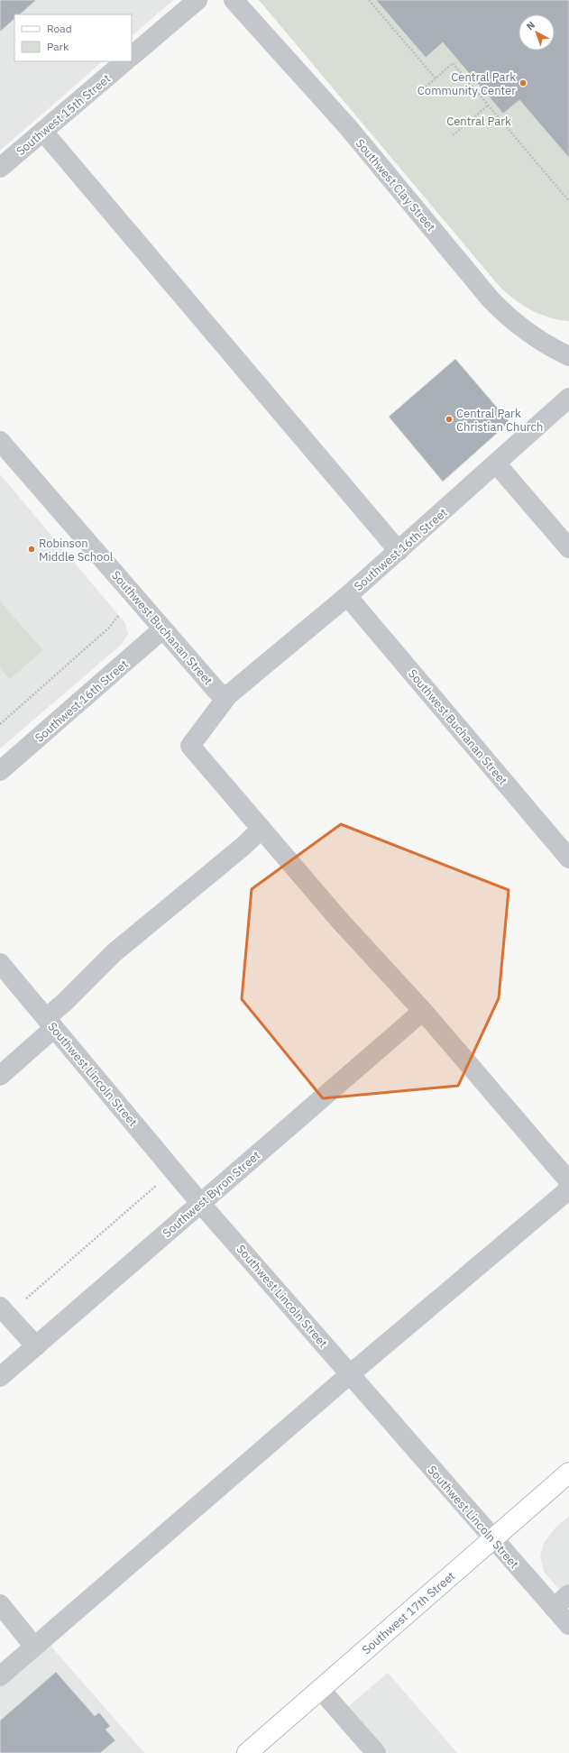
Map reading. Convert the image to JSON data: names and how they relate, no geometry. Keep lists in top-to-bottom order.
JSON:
{
  "streets": {
    "main road": ["Southwest 17th Street"],
    "street": [
      "Southwest 15th Street",
      "Southwest Clay Street",
      "Southwest 16th Street",
      "Southwest Buchanan Street",
      "Southwest Lincoln Street",
      "Southwest Byron Street"
    ]
  },
  "crossings": [
    ["Southwest 16th Street", "Southwest Buchanan Street"],
    ["Southwest Lincoln Street", "Southwest Byron Street"],
    ["Southwest Lincoln Street", "Southwest 17th Street"]
  ],
  "parks": ["Central Park"],
  "places": ["Central Park Community Center", "Central Park Christian Church", "Robinson Middle School"],
  "legend": ["Road", "Park"],
  "north": "top left"
}
